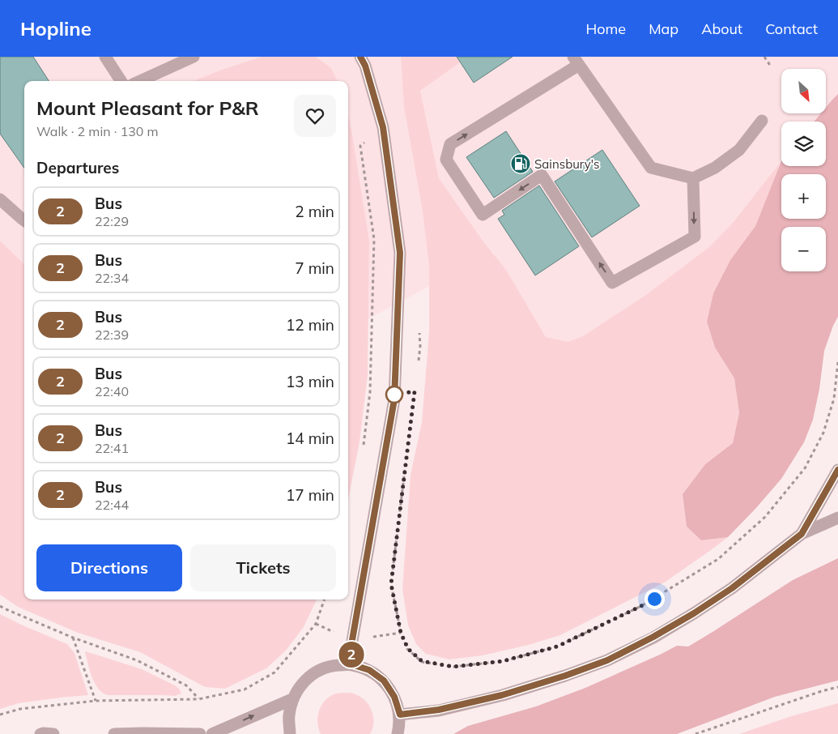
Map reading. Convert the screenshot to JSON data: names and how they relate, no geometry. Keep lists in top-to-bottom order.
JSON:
{
  "places": {
    "fuel station": ["Sainsbury's"]
  },
  "lines": ["bus line 2"],
  "north": "bottom right",
  "page": {
    "header": "Hopline",
    "nav": [
      "Home",
      "Map",
      "About",
      "Contact"
    ],
    "on_map": "2",
    "map_buttons": ["+", "−"],
    "heading": [
      ["Mount Pleasant for P&R", "Walk · 2 min · 130 m"],
      "Departures"
    ],
    "list": [
      {
        "mark": "2",
        "name": "Bus",
        "note": "22:29",
        "value": "2 min"
      },
      {
        "mark": "2",
        "name": "Bus",
        "note": "22:34",
        "value": "7 min"
      },
      {
        "mark": "2",
        "name": "Bus",
        "note": "22:39",
        "value": "12 min"
      },
      {
        "mark": "2",
        "name": "Bus",
        "note": "22:40",
        "value": "13 min"
      },
      {
        "mark": "2",
        "name": "Bus",
        "note": "22:41",
        "value": "14 min"
      },
      {
        "mark": "2",
        "name": "Bus",
        "note": "22:44",
        "value": "17 min"
      }
    ],
    "buttons": ["Directions", "Tickets"]
  }
}
